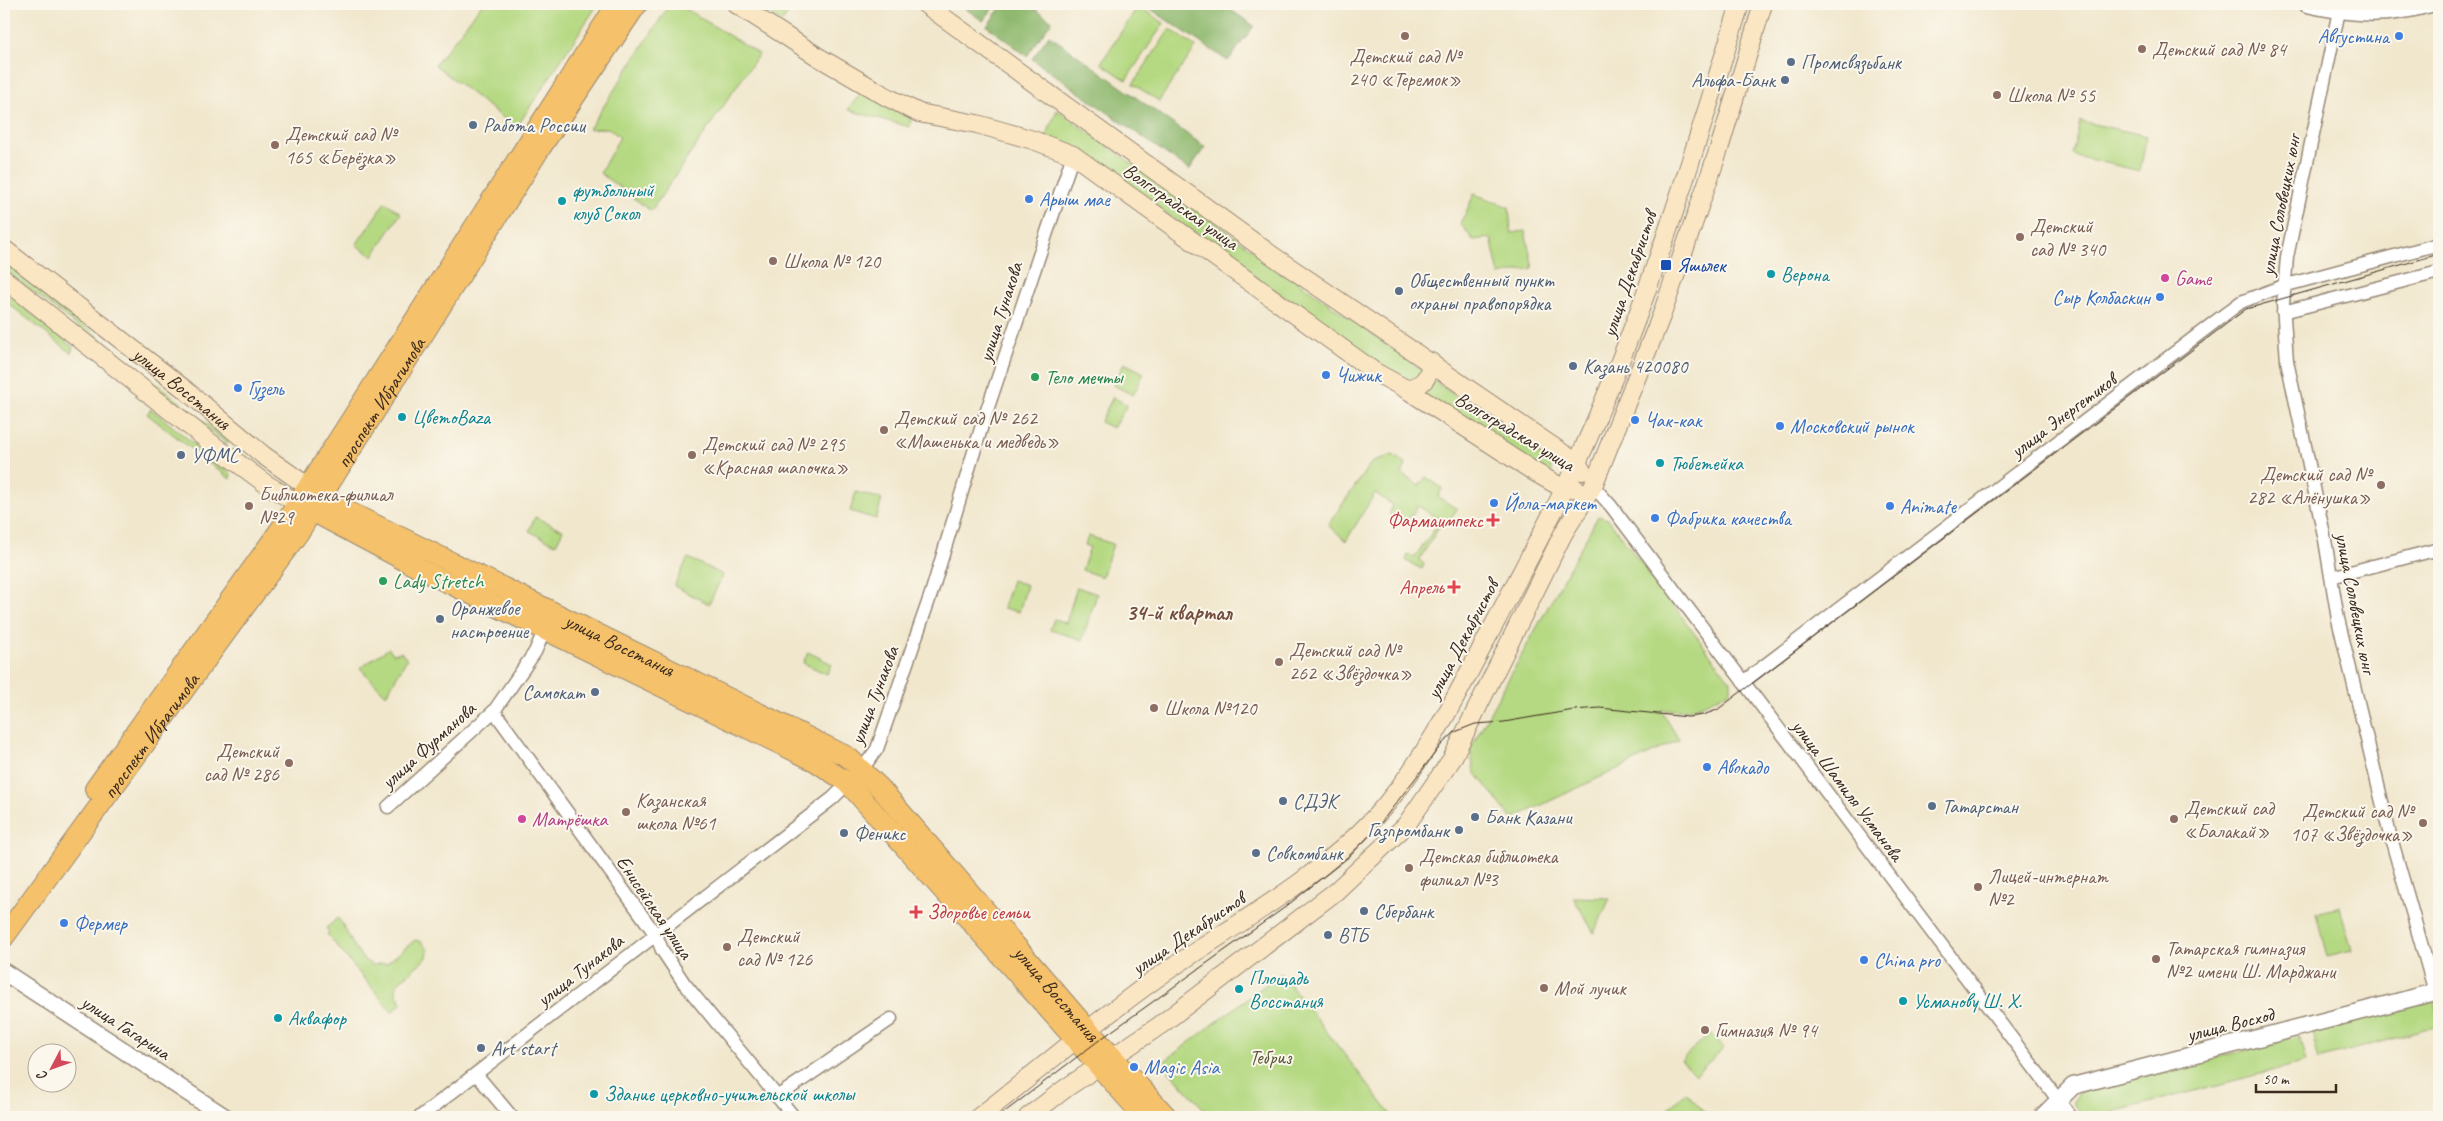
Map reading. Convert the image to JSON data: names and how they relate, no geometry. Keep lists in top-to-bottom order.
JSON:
{
  "streets": {
    "main road": [
      "Волгоградская улица",
      "улица Декабристов",
      "улица Восстания",
      "проспект Ибрагимова"
    ],
    "street": [
      "улица Соловецких юнг",
      "улица Тунакова",
      "улица Энергетиков",
      "улица Фурманова",
      "улица Шамиля Усманова",
      "Енисейская улица",
      "улица Восход",
      "улица Гагарина"
    ]
  },
  "crossings": [
    ["улица Соловецких юнг", "улица Энергетиков"],
    ["улица Соловецких юнг", "улица Восход"],
    ["Волгоградская улица", "улица Декабристов"],
    ["Волгоградская улица", "улица Тунакова"],
    ["Волгоградская улица", "улица Шамиля Усманова"],
    ["улица Декабристов", "улица Восстания"],
    ["улица Тунакова", "улица Восстания"],
    ["улица Тунакова", "Енисейская улица"],
    ["улица Восстания", "проспект Ибрагимова"],
    ["улица Восстания", "улица Фурманова"],
    ["улица Энергетиков", "улица Шамиля Усманова"],
    ["улица Фурманова", "Енисейская улица"],
    ["улица Шамиля Усманова", "улица Восход"]
  ],
  "districts": ["34-й квартал"],
  "parks": ["Тебриз"],
  "places": {
    "other": [
      "Детский сад № 240 «Теремок»",
      "Августина",
      "Детский сад № 84",
      "Промсвязьбанк",
      "Альфа-Банк",
      "Школа № 55",
      "Работа России",
      "Детский сад № 165 «Берёзка»",
      "Арыш мае",
      "футбольный клуб Сокол",
      "Детский сад № 340",
      "Школа № 120",
      "Верона",
      "Game",
      "Общественный пункт охраны правопорядка",
      "Сыр Колбаскин",
      "Казань 420080",
      "Чижик",
      "Тело мечты",
      "Гузель",
      "ЦветоBaza",
      "Чак-как",
      "Московский рынок",
      "Детский сад № 262 «Машенька и медведь»",
      "УФМС",
      "Детский сад № 295 «Красная шапочка»",
      "Тюбетейка",
      "Детский сад № 282 «Алёнушка»",
      "Йола-маркет",
      "Библиотека-филиал №29",
      "Animate",
      "Фабрика качества",
      "Lady Stretch",
      "Оранжевое настроение",
      "Детский сад № 262 «Звёздочка»",
      "Самокат",
      "Школа №120",
      "Детский сад № 286",
      "Авокадо",
      "СДЭК",
      "Татарстан",
      "Казанская школа №61",
      "Банк Казани",
      "Матрёшка",
      "Детский сад «Балакай»",
      "Детский сад № 107 «Звёздочка»",
      "Газпромбанк",
      "Феникс",
      "Совкомбанк",
      "Детская библиотека филиал №3",
      "Лицей-интернат №2",
      "Сбербанк",
      "Фермер",
      "ВТБ",
      "Детский сад № 126",
      "Татарская гимназия №2 имени Ш. Марджани",
      "China pro",
      "Мой лучик",
      "Площадь Восстания",
      "Усманову Ш. Х.",
      "Аквафор",
      "Гимназия № 94",
      "Art start",
      "Magic Asia",
      "Здание церковно-учительской школы"
    ],
    "transit": ["Яшьлек"],
    "health": ["Фармаимпекс", "Апрель", "Здоровье семьи"]
  },
  "scale_bar": "50 m",
  "north": "bottom left"
}
